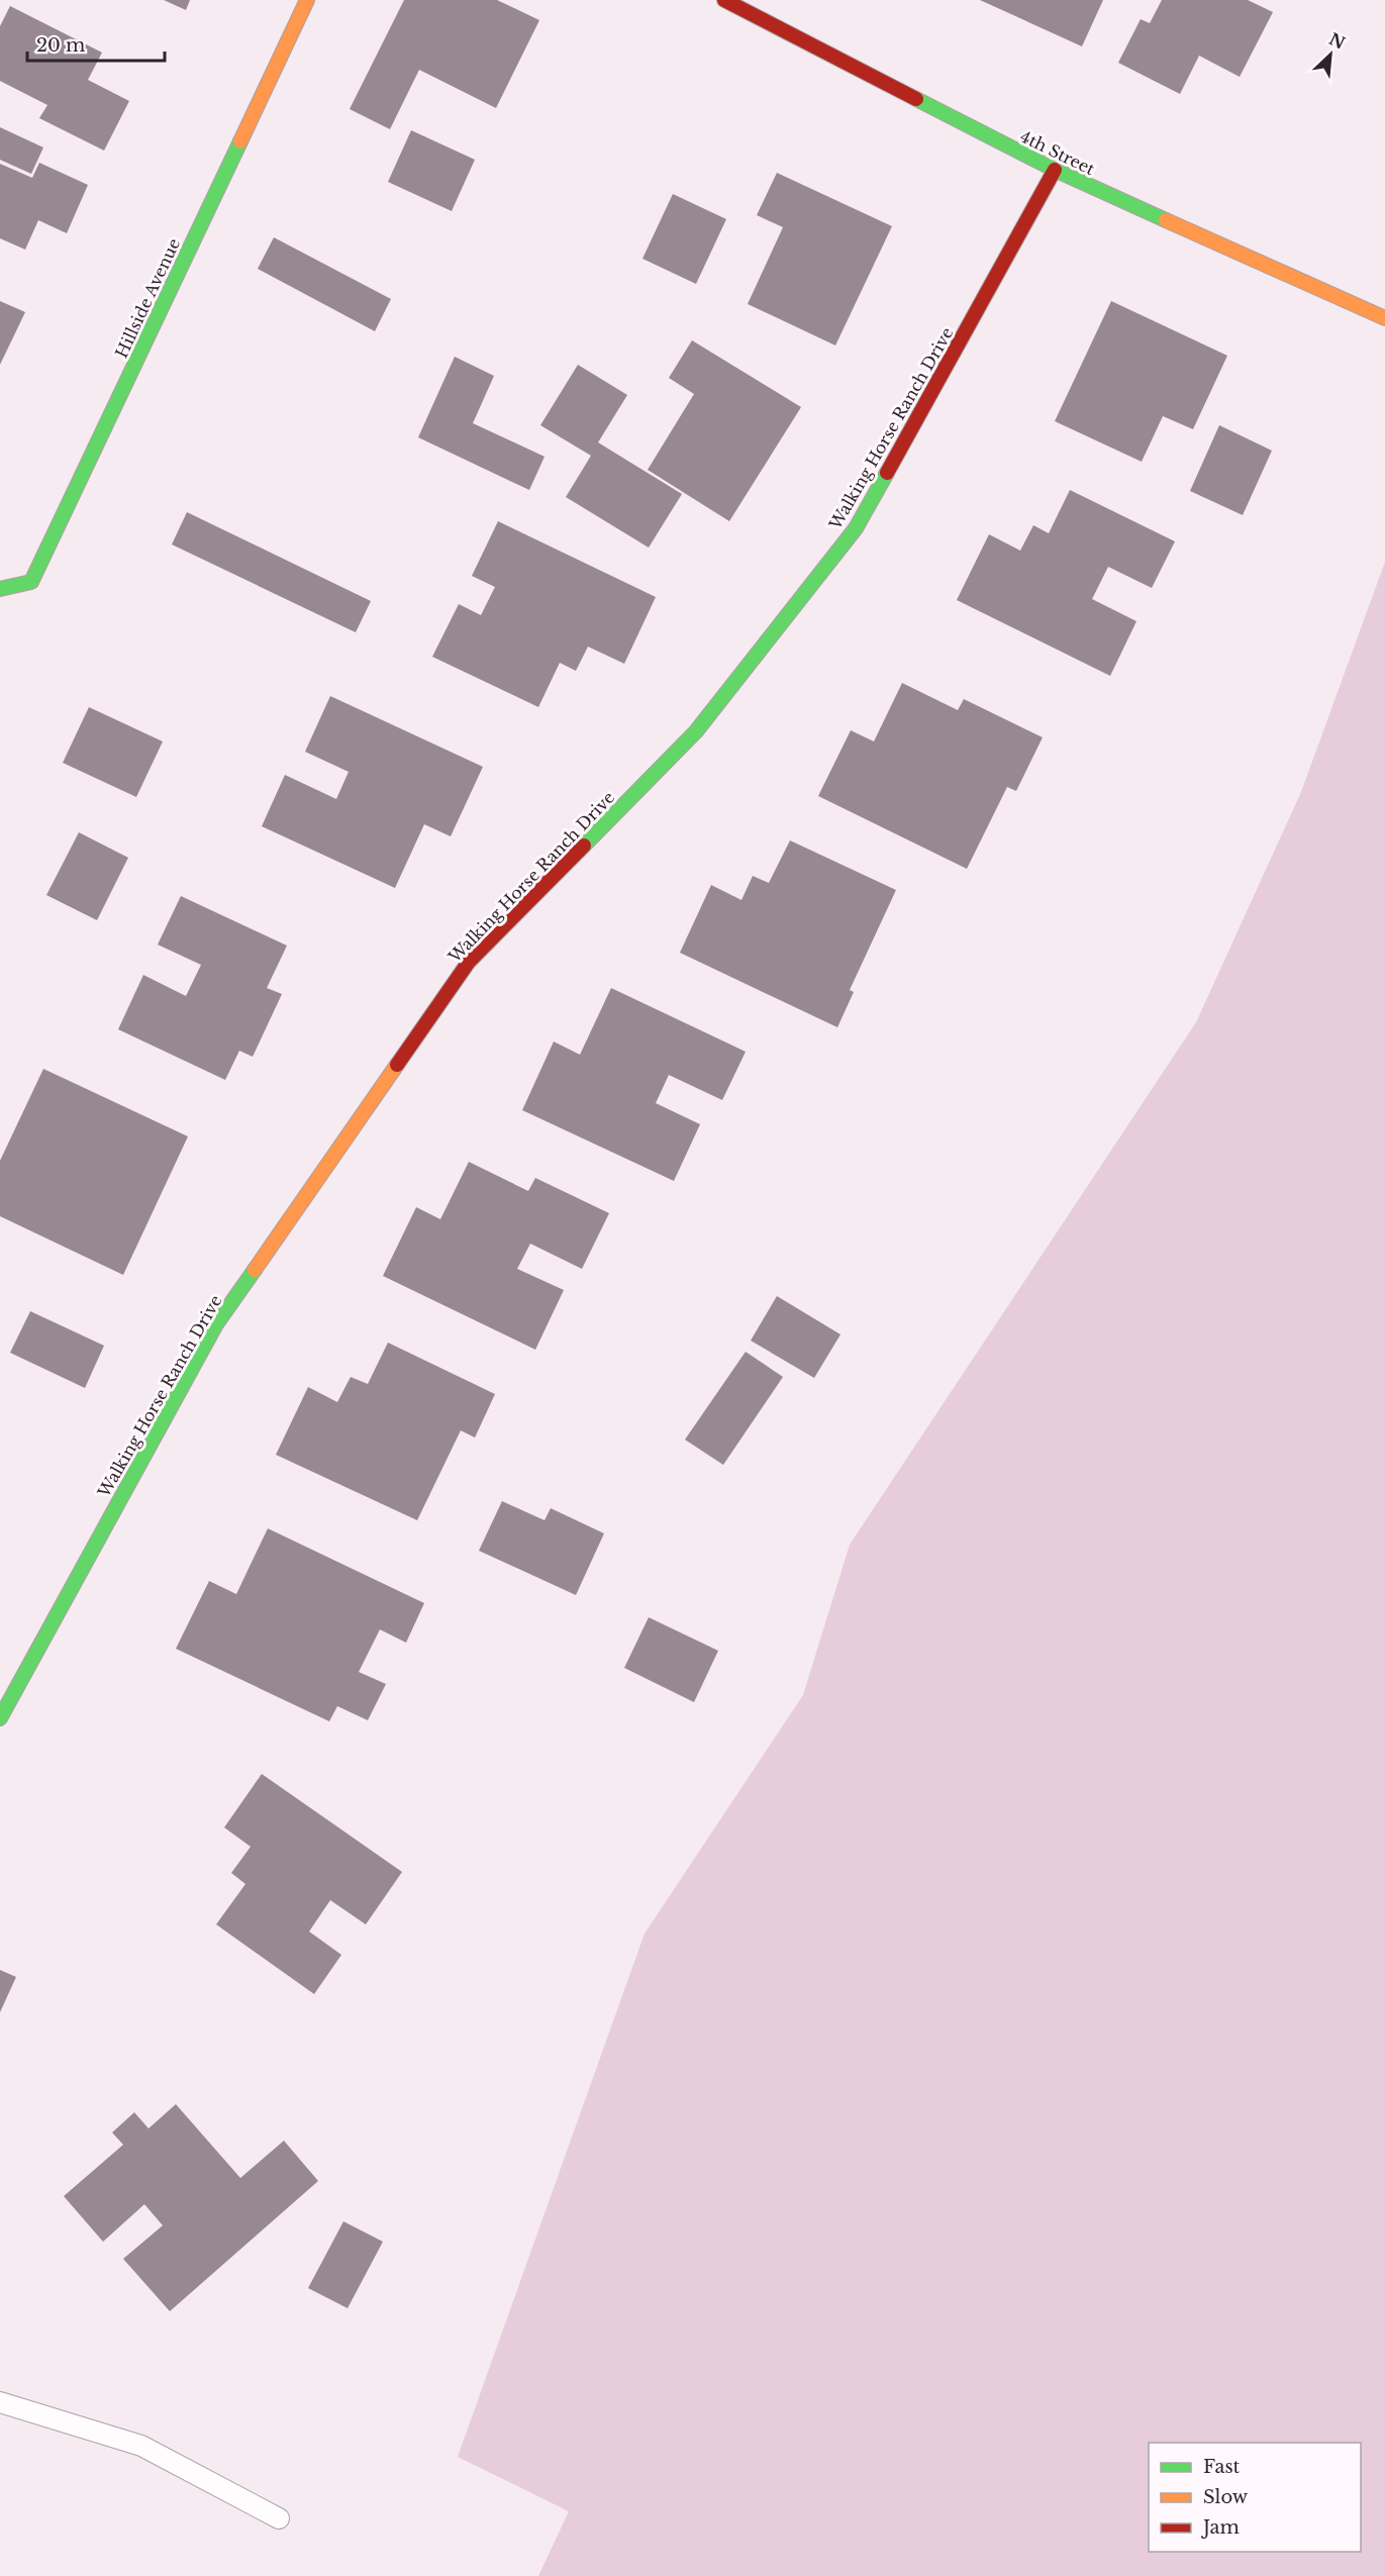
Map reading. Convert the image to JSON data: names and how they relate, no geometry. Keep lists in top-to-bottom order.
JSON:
{
  "streets": {
    "street": ["4th Street", "Hillside Avenue", "Walking Horse Ranch Drive"]
  },
  "crossings": [
    ["4th Street", "Walking Horse Ranch Drive"]
  ],
  "legend": ["Fast", "Slow", "Jam"],
  "scale_bar": "20 m",
  "north": "top right"
}
